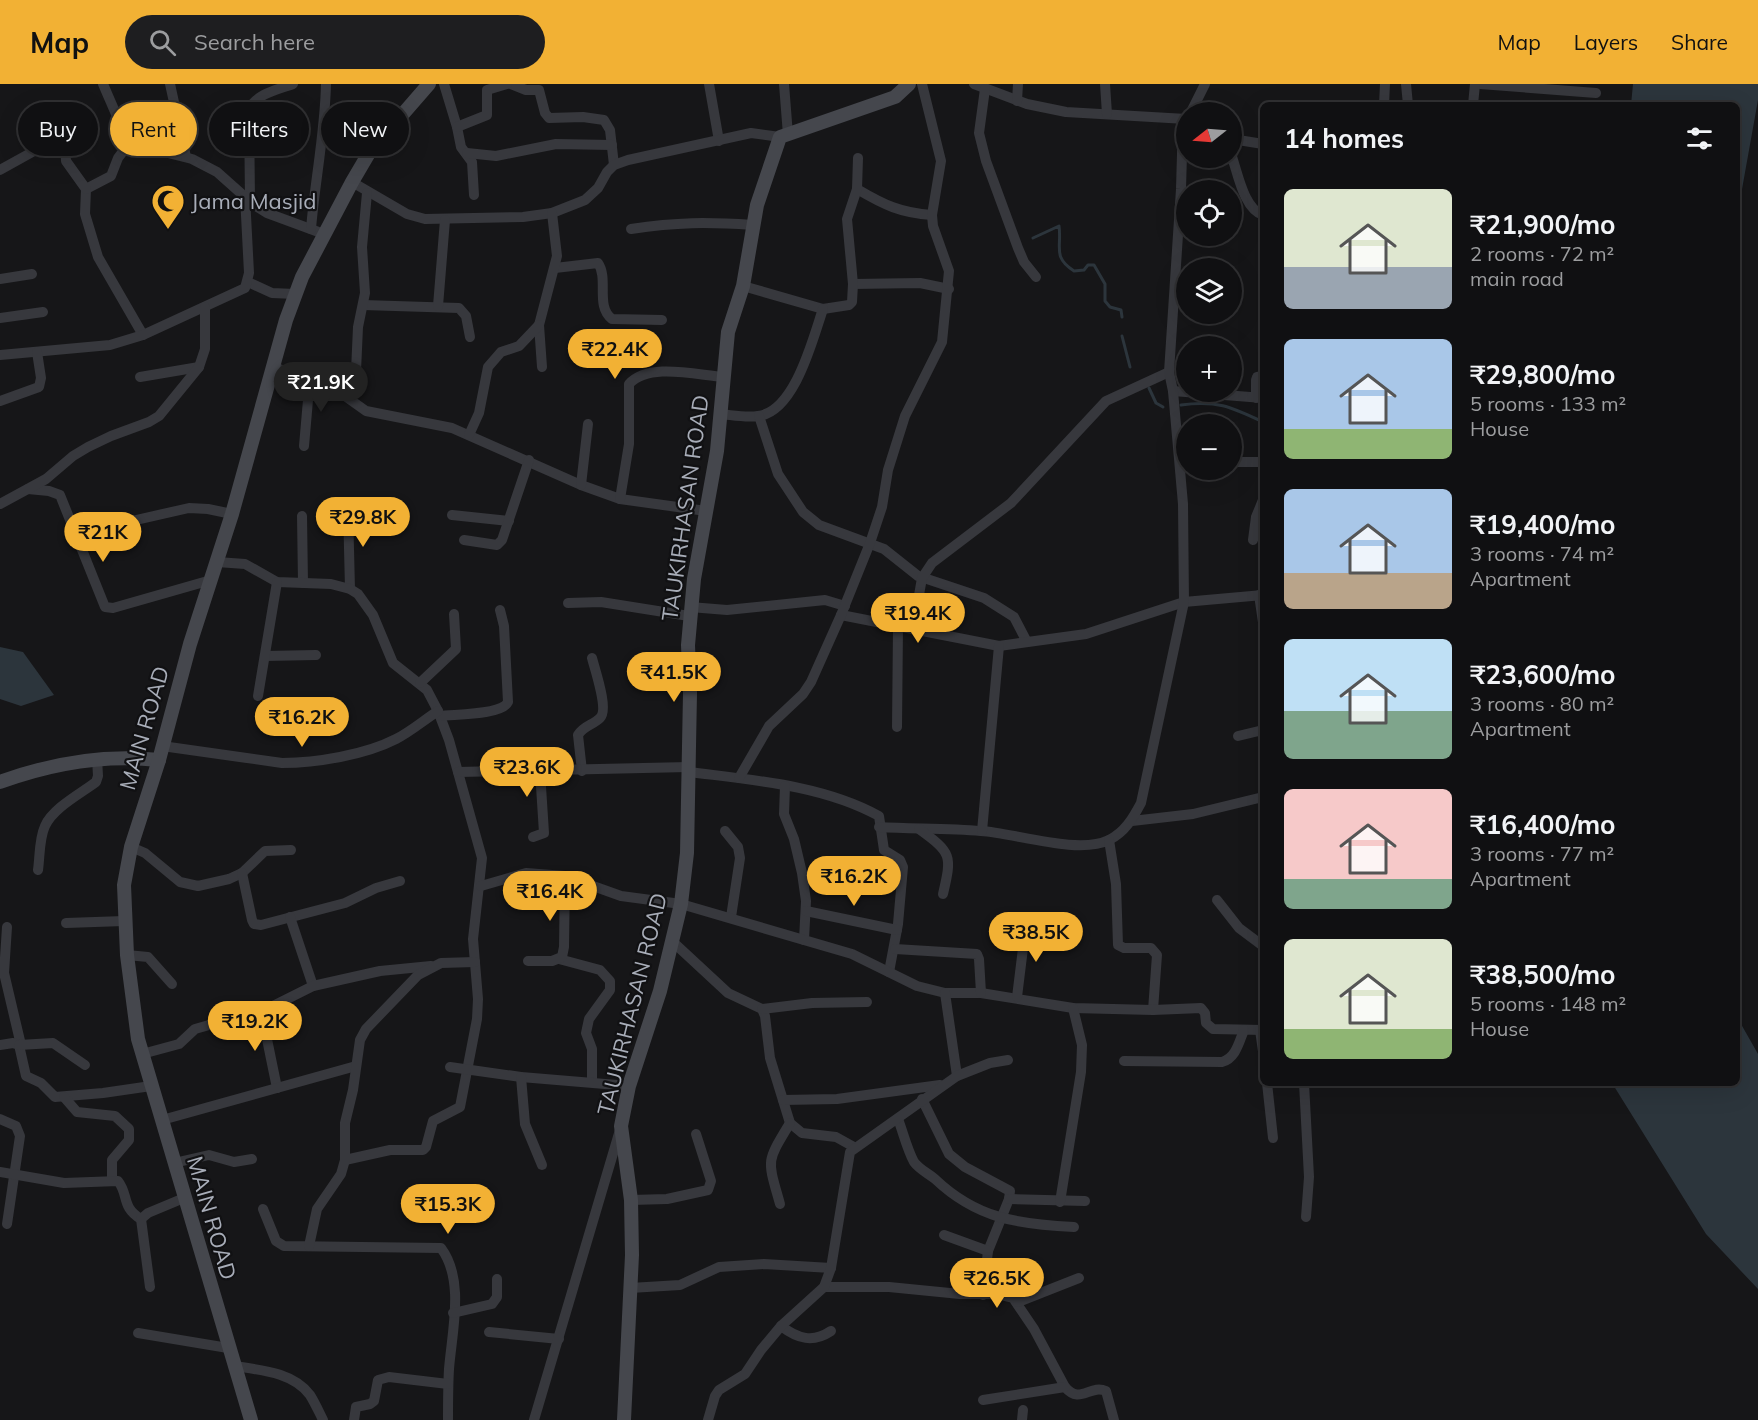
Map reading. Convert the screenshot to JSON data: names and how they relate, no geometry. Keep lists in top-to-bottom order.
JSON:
{
  "streets": {
    "street": ["TAUKIRHASAN ROAD", "MAIN ROAD"]
  },
  "places": {
    "mosque": ["Jama Masjid"]
  },
  "north": "left",
  "page": {
    "header": "Map",
    "search": "Search here",
    "nav": ["Map", "Layers", "Share"],
    "map_buttons": ["+", "−"],
    "chip": [
      "Buy",
      "Rent",
      "Filters",
      "New"
    ],
    "heading": "14 homes",
    "list": [
      {
        "name": "₹21,900/mo",
        "note": "2 rooms · 72 m² · main road"
      },
      {
        "name": "₹29,800/mo",
        "note": "5 rooms · 133 m² · House"
      },
      {
        "name": "₹19,400/mo",
        "note": "3 rooms · 74 m² · Apartment"
      },
      {
        "name": "₹23,600/mo",
        "note": "3 rooms · 80 m² · Apartment"
      },
      {
        "name": "₹16,400/mo",
        "note": "3 rooms · 77 m² · Apartment"
      },
      {
        "name": "₹38,500/mo",
        "note": "5 rooms · 148 m² · House"
      }
    ],
    "price": [
      "₹22.4K",
      "₹21.9K",
      "₹29.8K",
      "₹21K",
      "₹19.4K",
      "₹41.5K",
      "₹16.2K",
      "₹23.6K",
      "₹16.2K",
      "₹16.4K",
      "₹38.5K",
      "₹19.2K",
      "₹15.3K",
      "₹26.5K"
    ]
  }
}
